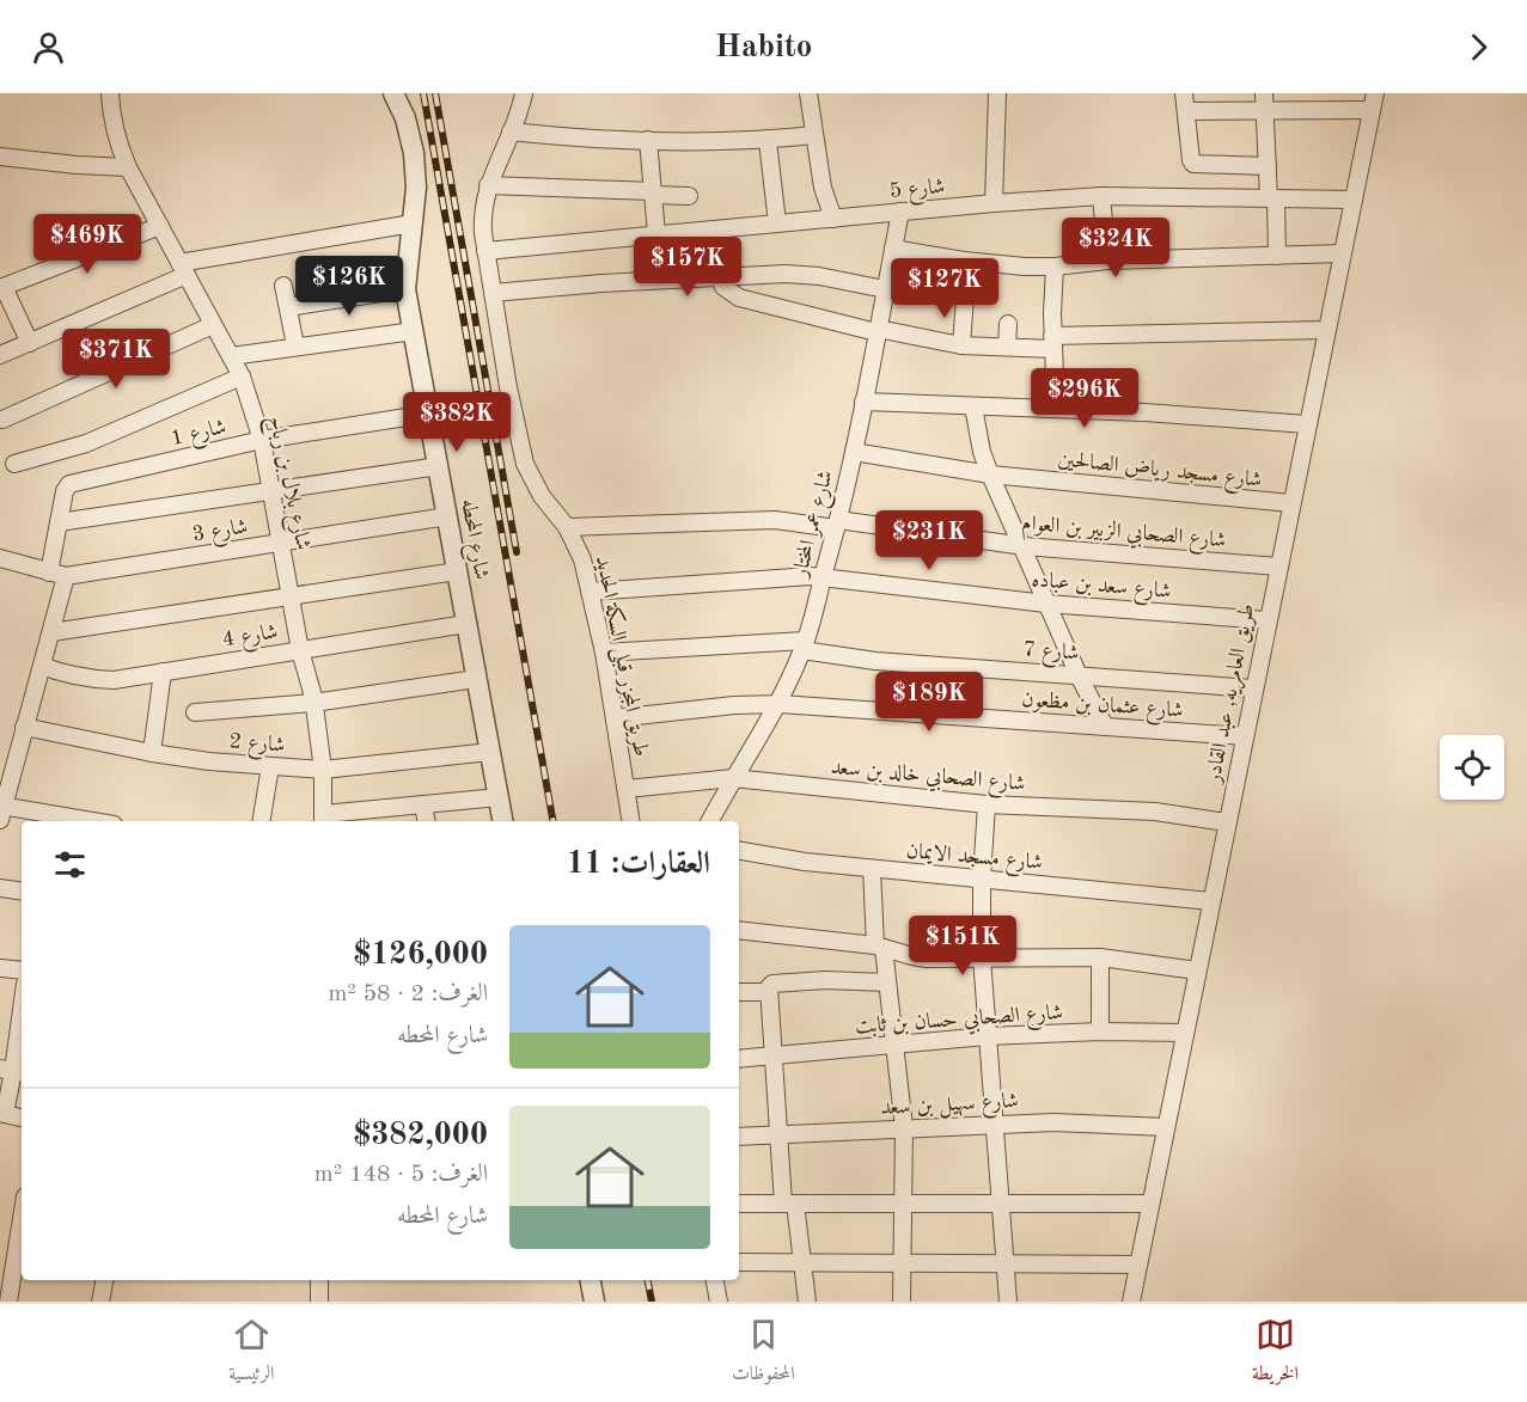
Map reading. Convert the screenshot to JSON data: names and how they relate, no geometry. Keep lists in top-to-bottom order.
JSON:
{
  "streets": {
    "street": [
      "شارع 5",
      "شارع 1",
      "شارع مسجد رياض الصالحين",
      "شارع بلال بن رباح",
      "شارع عمر المختار",
      "شارع 3",
      "شارع الصحابي الزبير بن العوام",
      "شارع المحطه",
      "شارع سعد بن عباده",
      "شارع 4",
      "شارع 7",
      "طريق المجزر قبلى السكة الحديد",
      "طريق العامريه, عبد القادر",
      "شارع عثمان بن مظعون",
      "شارع 2",
      "شارع الصحابي خالد بن سعد",
      "شارع مسجد الايمان",
      "شارع الصحابي حسان بن ثابت",
      "شارع سهيل بن سعد"
    ]
  },
  "crossings": [
    ["شارع 5", "شارع عمر المختار"],
    ["شارع 5", "طريق المجزر قبلى السكة الحديد"],
    ["شارع 5", "طريق العامريه, عبد القادر"],
    ["شارع 1", "شارع بلال بن رباح"],
    ["شارع 1", "شارع 3"],
    ["شارع 1", "شارع المحطه"],
    ["شارع 1", "شارع 4"],
    ["شارع 1", "شارع 2"],
    ["شارع مسجد رياض الصالحين", "شارع عمر المختار"],
    ["شارع مسجد رياض الصالحين", "طريق العامريه, عبد القادر"],
    ["شارع بلال بن رباح", "شارع 3"],
    ["شارع بلال بن رباح", "شارع 4"],
    ["شارع بلال بن رباح", "شارع 2"],
    ["شارع عمر المختار", "شارع الصحابي الزبير بن العوام"],
    ["شارع عمر المختار", "شارع سعد بن عباده"],
    ["شارع عمر المختار", "شارع 7"],
    ["شارع عمر المختار", "شارع عثمان بن مظعون"],
    ["شارع عمر المختار", "شارع الصحابي خالد بن سعد"],
    ["شارع 3", "شارع المحطه"],
    ["شارع الصحابي الزبير بن العوام", "طريق المجزر قبلى السكة الحديد"],
    ["شارع الصحابي الزبير بن العوام", "طريق العامريه, عبد القادر"],
    ["شارع المحطه", "شارع 4"],
    ["شارع المحطه", "شارع 2"],
    ["شارع سعد بن عباده", "طريق المجزر قبلى السكة الحديد"],
    ["شارع سعد بن عباده", "طريق العامريه, عبد القادر"],
    ["شارع 7", "طريق المجزر قبلى السكة الحديد"],
    ["شارع 7", "طريق العامريه, عبد القادر"],
    ["طريق المجزر قبلى السكة الحديد", "شارع عثمان بن مظعون"],
    ["طريق المجزر قبلى السكة الحديد", "شارع الصحابي خالد بن سعد"],
    ["طريق العامريه, عبد القادر", "شارع عثمان بن مظعون"],
    ["طريق العامريه, عبد القادر", "شارع الصحابي خالد بن سعد"],
    ["طريق العامريه, عبد القادر", "شارع مسجد الايمان"],
    ["طريق العامريه, عبد القادر", "شارع الصحابي حسان بن ثابت"],
    ["طريق العامريه, عبد القادر", "شارع سهيل بن سعد"]
  ],
  "page": {
    "header": "Habito",
    "price": [
      "$469K",
      "$324K",
      "$157K",
      "$126K",
      "$127K",
      "$371K",
      "$296K",
      "$382K",
      "$231K",
      "$189K",
      "$151K"
    ],
    "heading": "العقارات: 11",
    "list": [
      {
        "name": "$126,000",
        "note": "الغرف: 2 · 58 m² · شارع المحطه"
      },
      {
        "name": "$382,000",
        "note": "الغرف: 5 · 148 m² · شارع المحطه"
      }
    ],
    "tabs": ["الخريطة", "المحفوظات", "الرئيسية"]
  }
}
